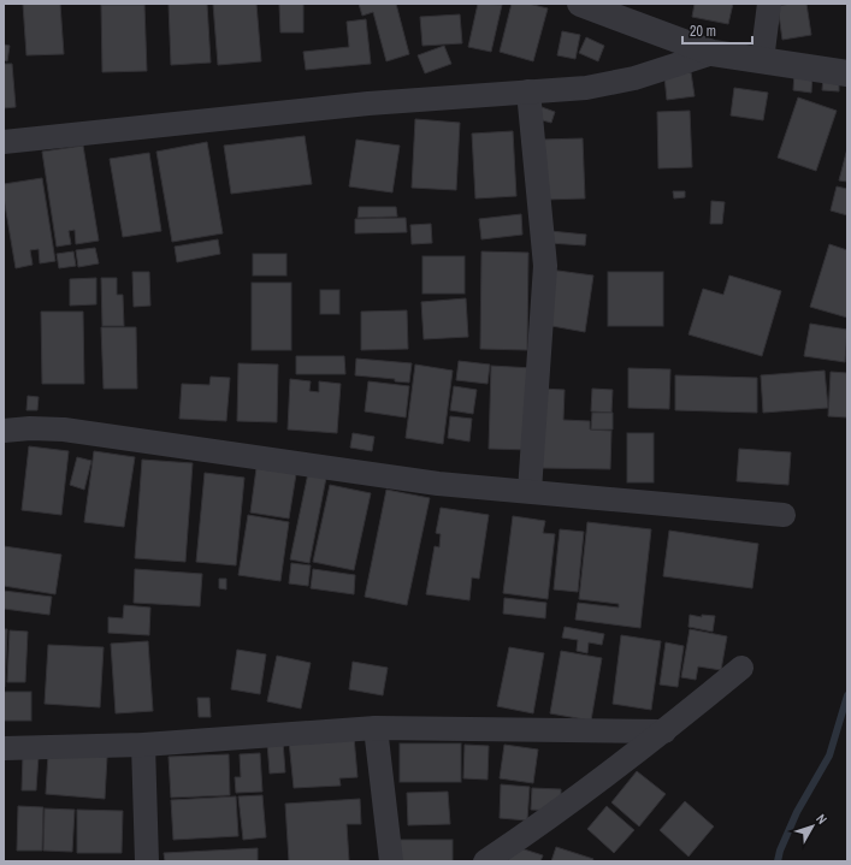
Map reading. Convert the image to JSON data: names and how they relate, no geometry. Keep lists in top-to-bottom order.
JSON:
{
  "scale_bar": "20 m",
  "north": "top right"
}
